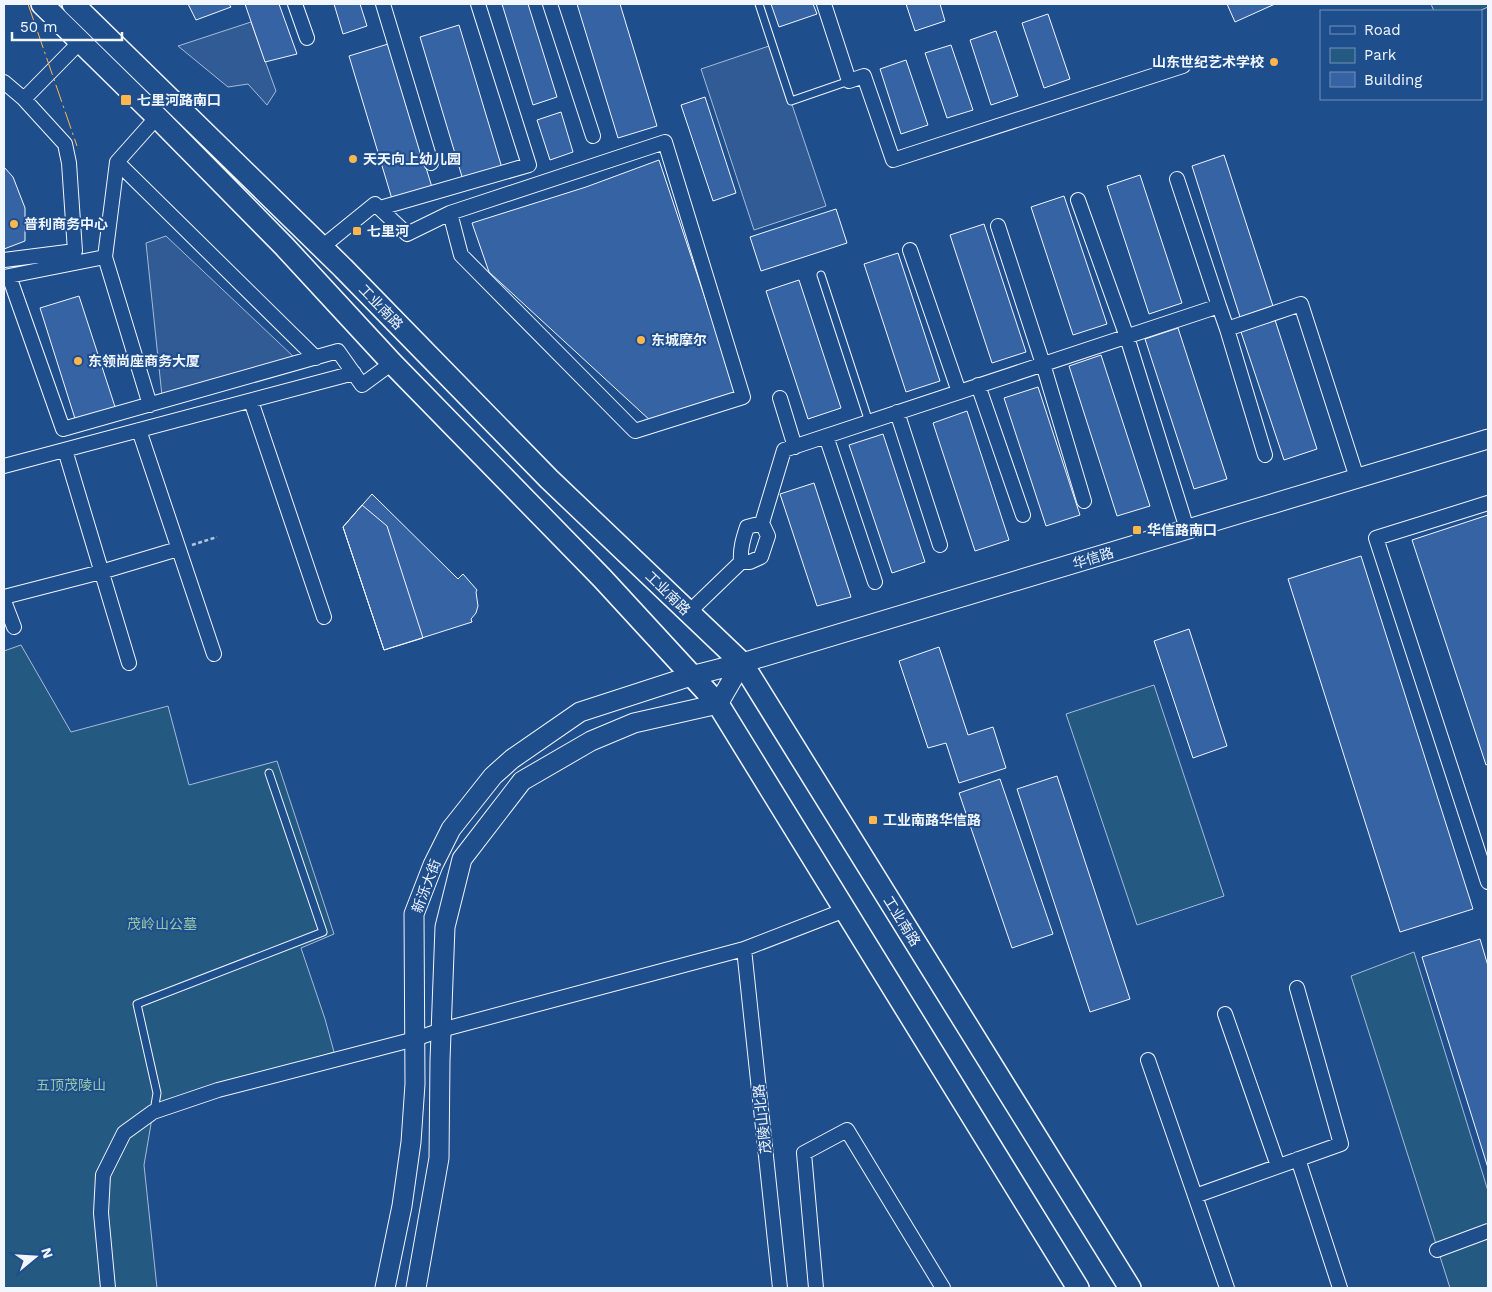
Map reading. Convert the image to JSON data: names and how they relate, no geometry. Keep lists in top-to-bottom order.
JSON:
{
  "streets": {
    "main road": ["工业南路", "华信路", "新泺大街"],
    "street": ["茂陵山北路"]
  },
  "crossings": [
    ["工业南路", "华信路"],
    ["工业南路", "新泺大街"],
    ["华信路", "新泺大街"]
  ],
  "parks": ["茂岭山公墓", "五顶茂陵山"],
  "places": {
    "other": [
      "山东世纪艺术学校",
      "天天向上幼儿园",
      "普利商务中心",
      "东城摩尔",
      "东领尚座商务大厦"
    ],
    "transit": [
      "七里河路南口",
      "七里河",
      "华信路南口",
      "工业南路华信路"
    ]
  },
  "legend": ["Road", "Park", "Building"],
  "scale_bar": "50 m",
  "north": "right"
}
